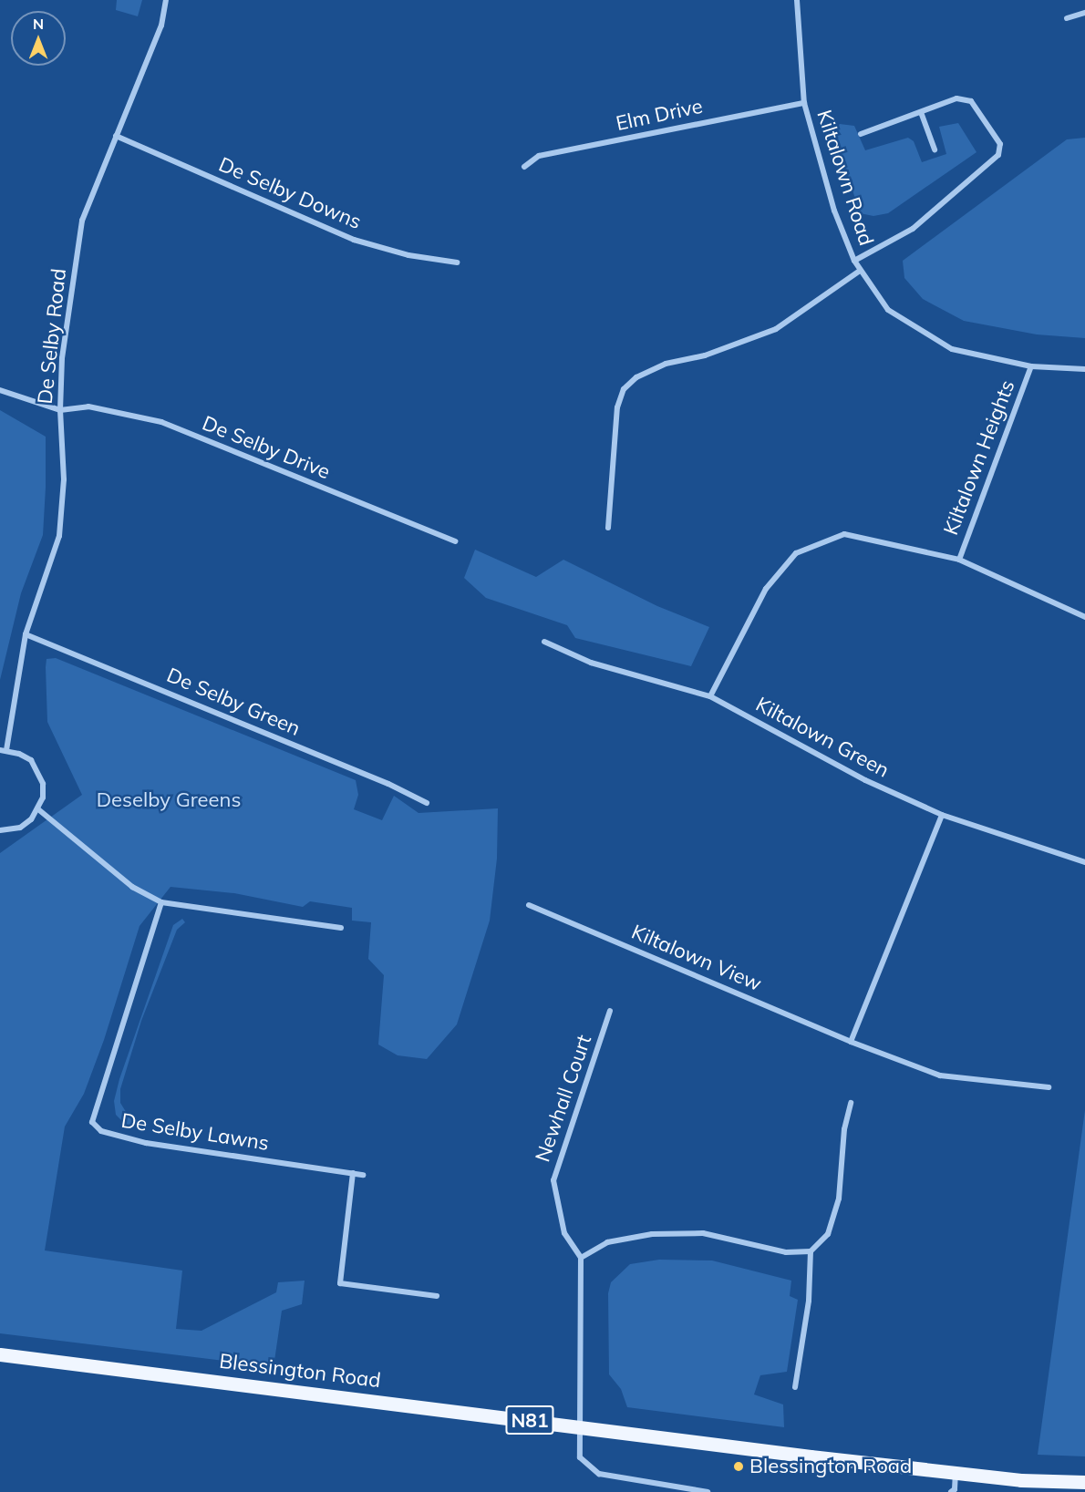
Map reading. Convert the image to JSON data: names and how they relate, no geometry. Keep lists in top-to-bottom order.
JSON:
{
  "streets": {
    "main road": ["Blessington Road", "N81"],
    "street": [
      "Elm Drive",
      "Kiltalown Road",
      "De Selby Downs",
      "De Selby Road",
      "De Selby Drive",
      "Kiltalown Heights",
      "De Selby Green",
      "Kiltalown Green",
      "Kiltalown View",
      "Newhall Court",
      "De Selby Lawns"
    ]
  },
  "crossings": [
    ["Elm Drive", "Kiltalown Road"],
    ["Kiltalown Road", "Kiltalown Heights"],
    ["De Selby Downs", "De Selby Road"],
    ["De Selby Road", "De Selby Drive"],
    ["De Selby Road", "De Selby Green"],
    ["Kiltalown Heights", "Kiltalown Green"]
  ],
  "parks": ["Deselby Greens"],
  "places": ["Blessington Road"],
  "north": "top"
}
